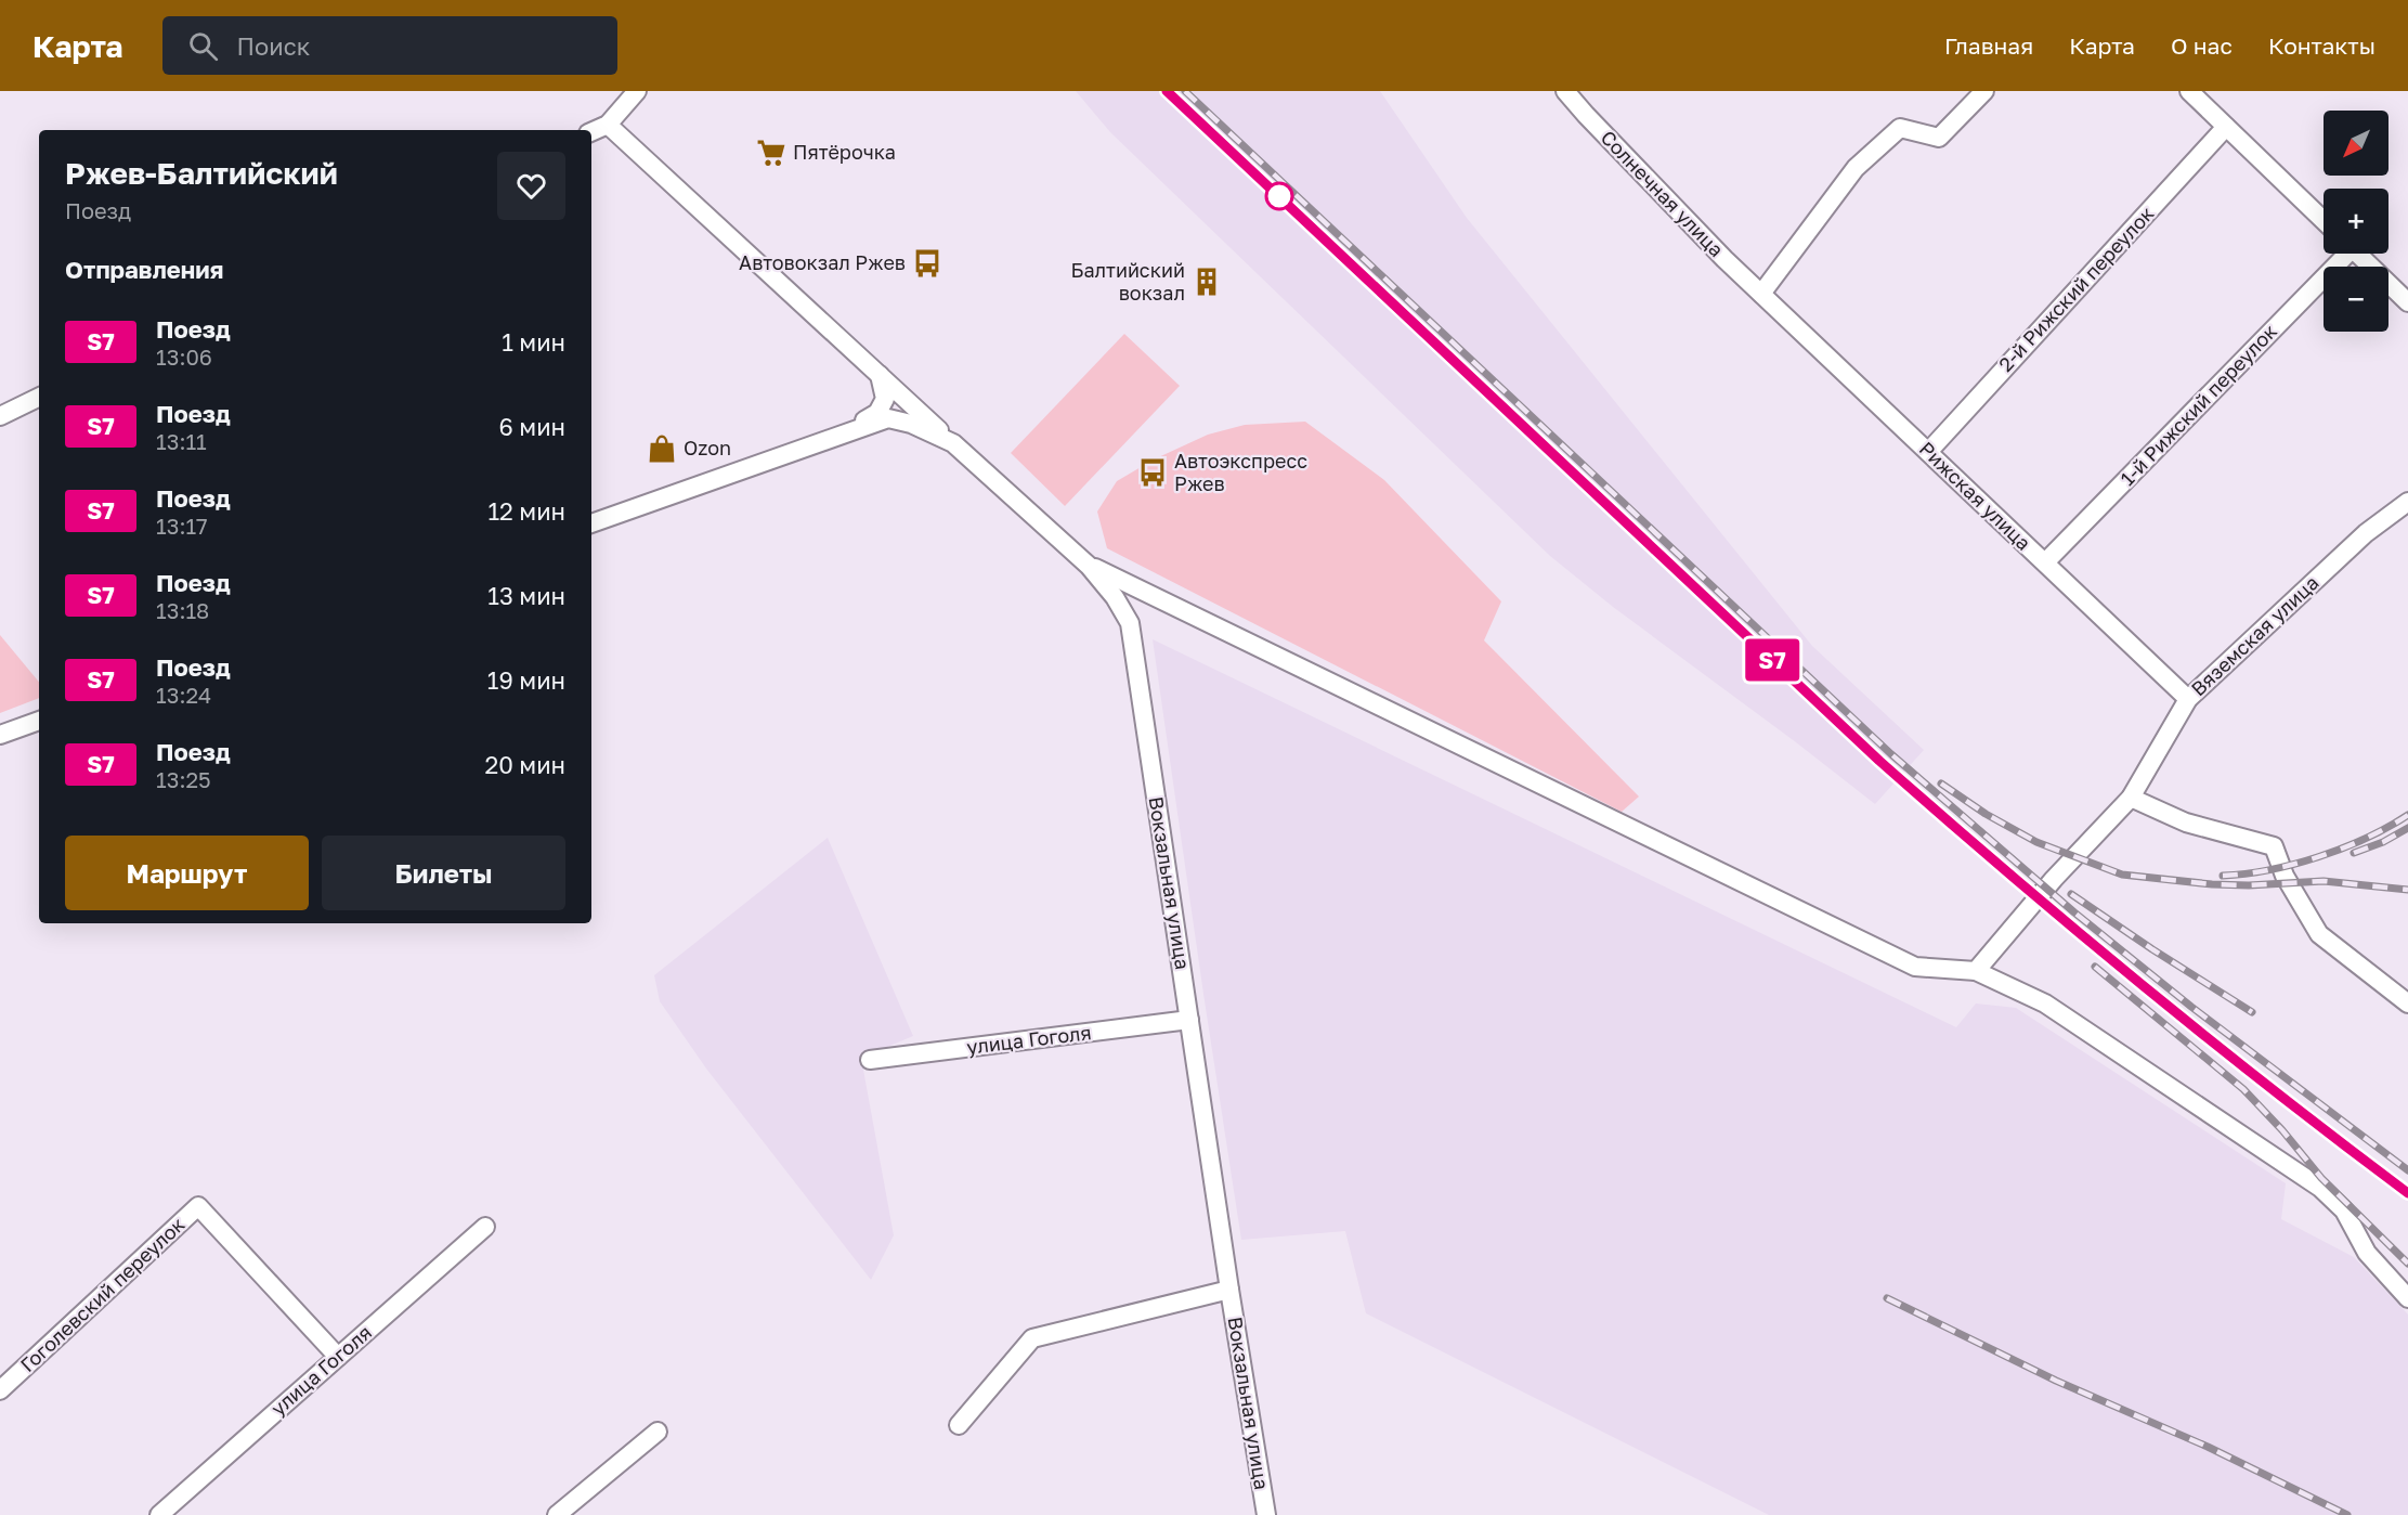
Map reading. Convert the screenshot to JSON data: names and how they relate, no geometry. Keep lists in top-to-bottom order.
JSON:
{
  "streets": {
    "street": [
      "Солнечная улица",
      "2-й Рижский переулок",
      "1-й Рижский переулок",
      "Рижская улица",
      "Вяземская улица",
      "Вокзальная улица",
      "улица Гоголя",
      "Гоголевский переулок"
    ]
  },
  "crossings": [
    ["Солнечная улица", "Рижская улица"],
    ["2-й Рижский переулок", "Рижская улица"],
    ["1-й Рижский переулок", "Рижская улица"],
    ["Рижская улица", "Вяземская улица"],
    ["Вокзальная улица", "улица Гоголя"],
    ["улица Гоголя", "Гоголевский переулок"]
  ],
  "places": {
    "supermarket": ["Пятёрочка"],
    "bus stop": ["Автовокзал Ржев", "Автоэкспресс Ржев"],
    "building": ["Балтийский вокзал"],
    "shop": ["Ozon"]
  },
  "north": "bottom left",
  "page": {
    "header": "Карта",
    "search": "Поиск",
    "nav": [
      "Главная",
      "Карта",
      "О нас",
      "Контакты"
    ],
    "on_map": "S7",
    "map_buttons": ["+", "−"],
    "heading": [
      ["Ржев-Балтийский", "Поезд"],
      "Отправления"
    ],
    "list": [
      {
        "mark": "S7",
        "name": "Поезд",
        "note": "13:06",
        "value": "1 мин"
      },
      {
        "mark": "S7",
        "name": "Поезд",
        "note": "13:11",
        "value": "6 мин"
      },
      {
        "mark": "S7",
        "name": "Поезд",
        "note": "13:17",
        "value": "12 мин"
      },
      {
        "mark": "S7",
        "name": "Поезд",
        "note": "13:18",
        "value": "13 мин"
      },
      {
        "mark": "S7",
        "name": "Поезд",
        "note": "13:24",
        "value": "19 мин"
      },
      {
        "mark": "S7",
        "name": "Поезд",
        "note": "13:25",
        "value": "20 мин"
      }
    ],
    "buttons": ["Маршрут", "Билеты"]
  }
}
